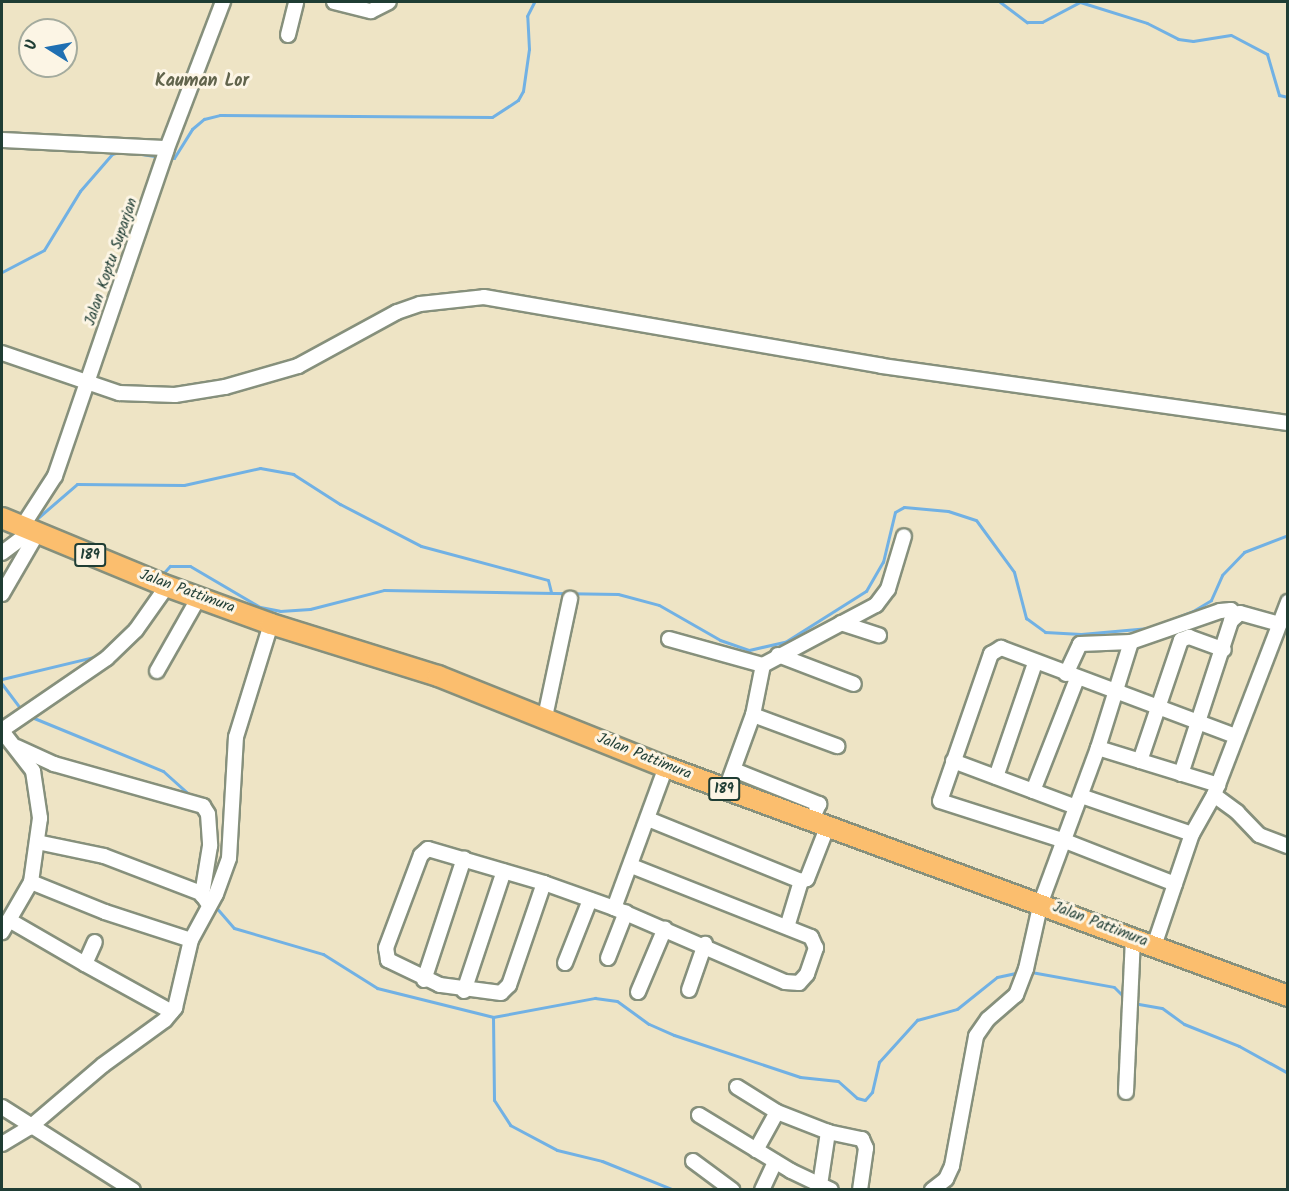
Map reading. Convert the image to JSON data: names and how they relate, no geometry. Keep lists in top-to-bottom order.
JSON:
{
  "streets": {
    "main road": ["189", "Jalan Pattimura"],
    "street": ["Jalan Koptu Suparjan"]
  },
  "crossings": [
    ["Jalan Koptu Suparjan", "Jalan Pattimura"]
  ],
  "districts": ["Kauman Lor"],
  "north": "left"
}
